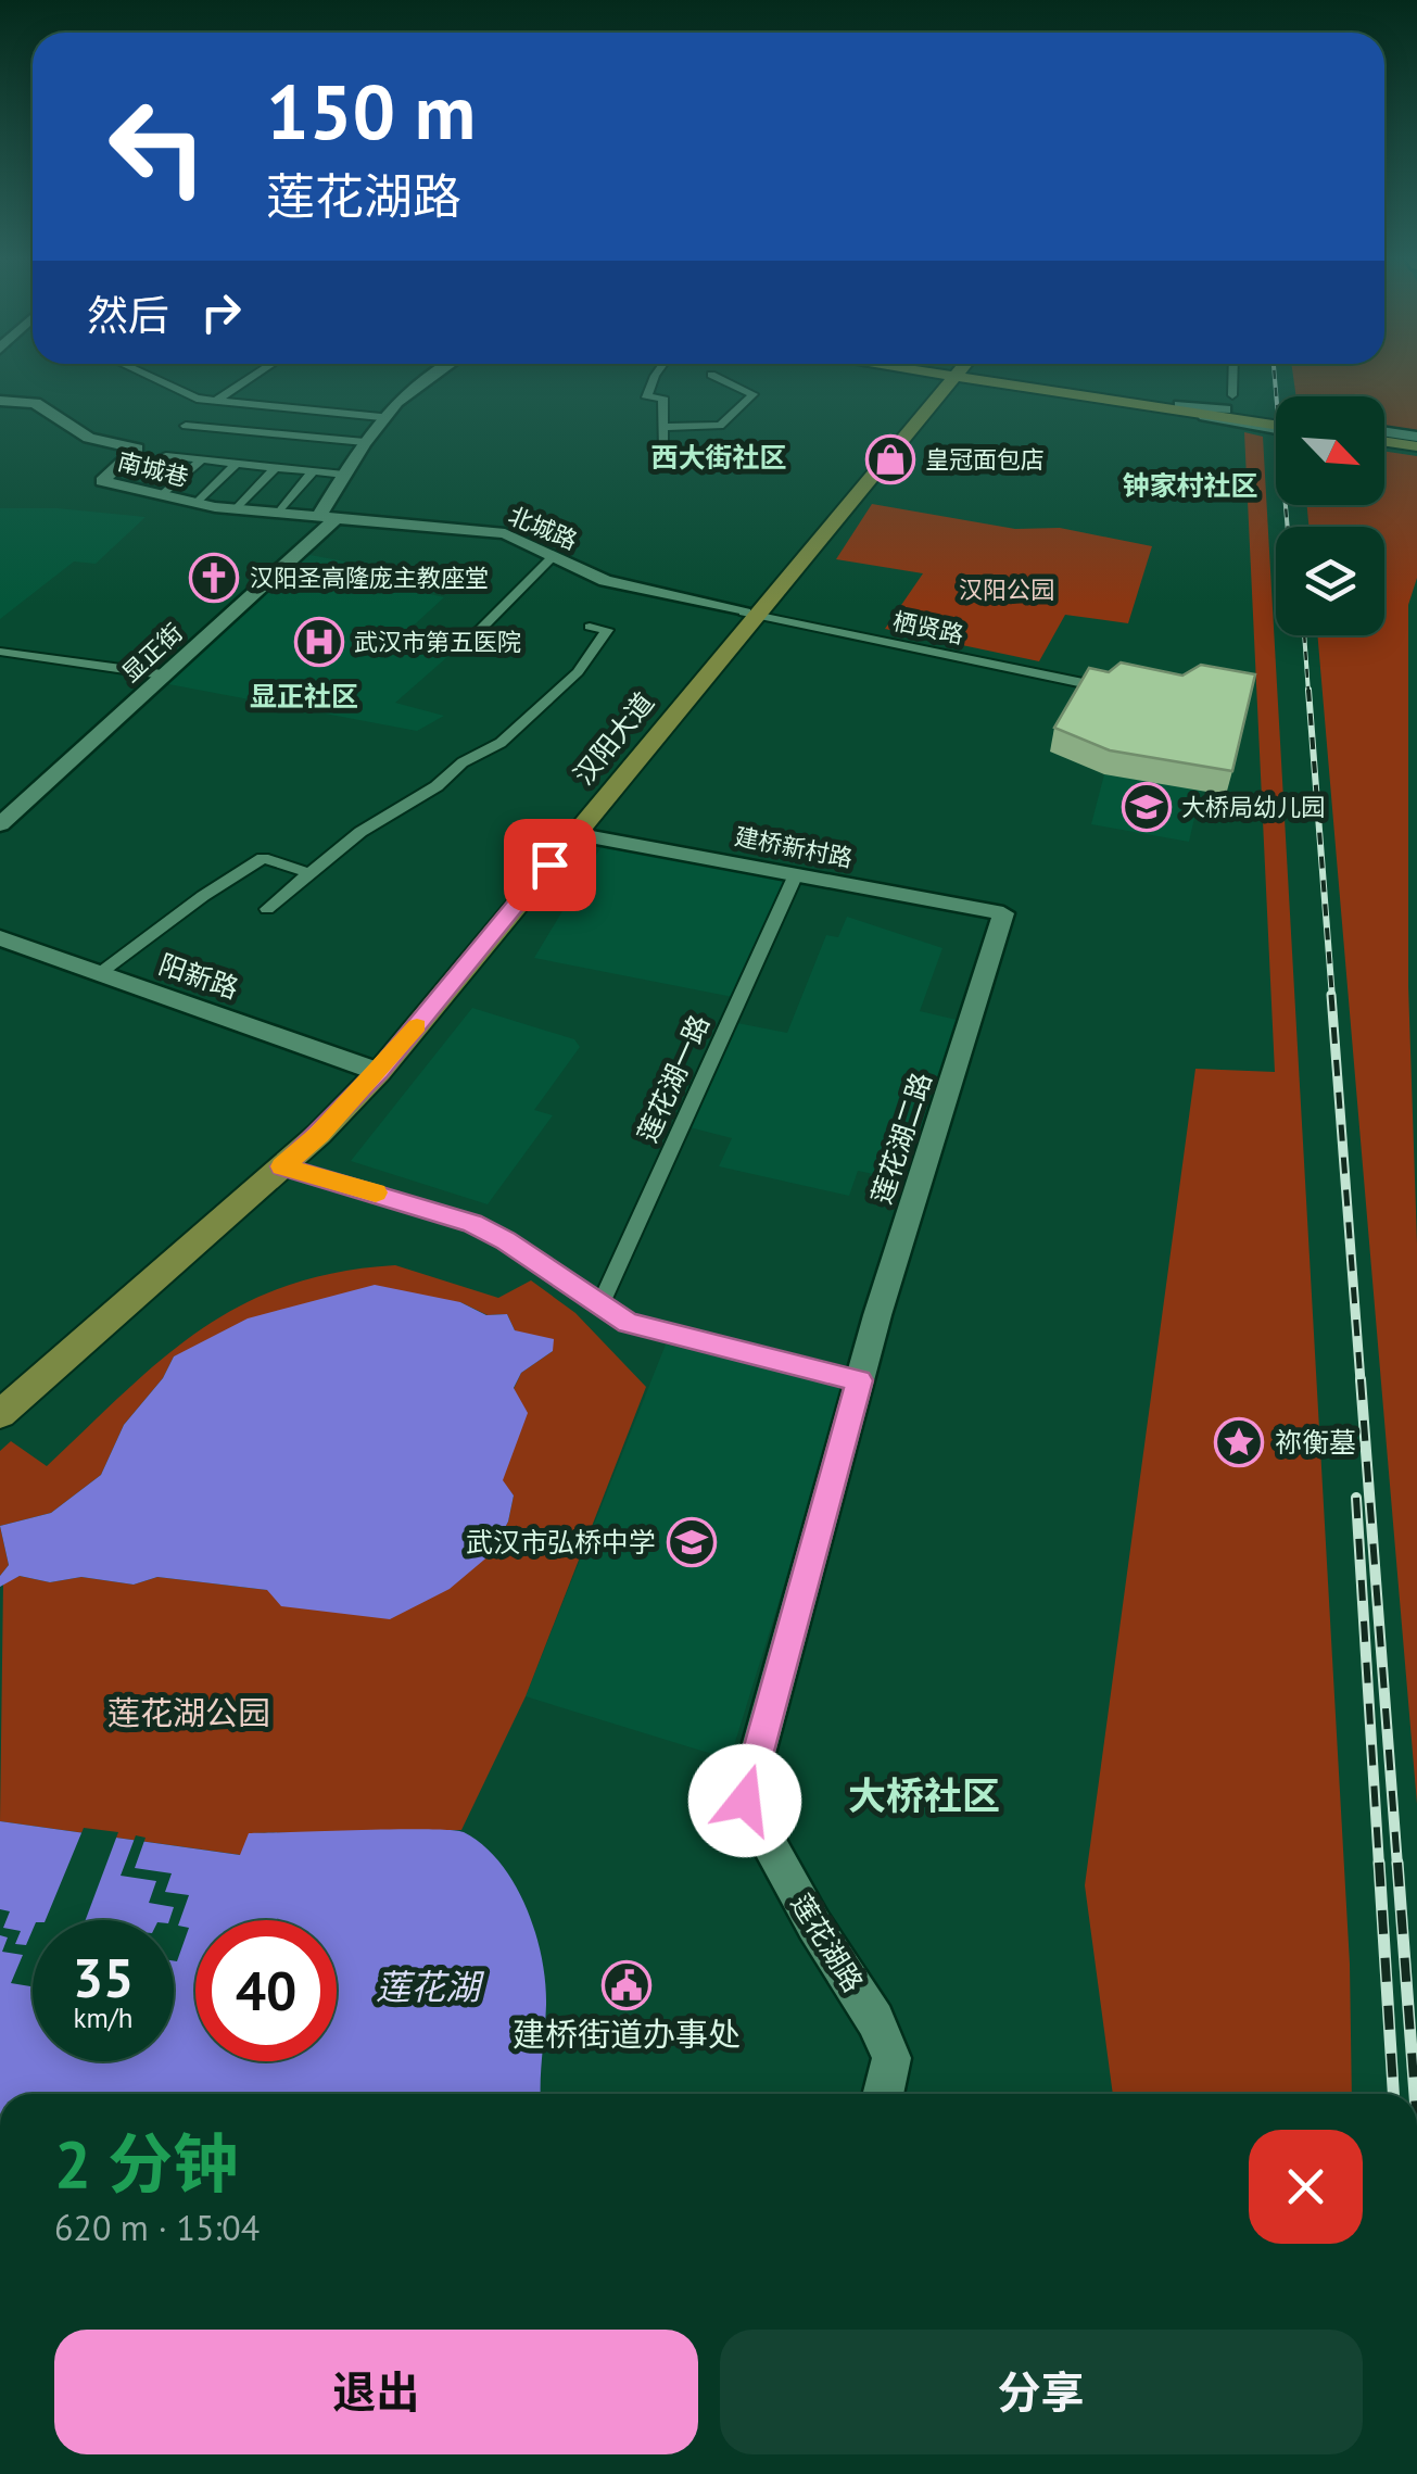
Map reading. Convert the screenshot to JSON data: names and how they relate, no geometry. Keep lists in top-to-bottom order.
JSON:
{
  "streets": {
    "main road": ["汉阳大道"],
    "street": [
      "南城巷",
      "北城路",
      "栖贤路",
      "显正街",
      "建桥新村路",
      "阳新路",
      "莲花湖一路",
      "莲花湖二路",
      "莲花湖路"
    ]
  },
  "crossings": [
    ["南城巷", "北城路"],
    ["南城巷", "显正街"],
    ["北城路", "栖贤路"],
    ["北城路", "显正街"],
    ["北城路", "汉阳大道"],
    ["栖贤路", "汉阳大道"],
    ["汉阳大道", "建桥新村路"],
    ["汉阳大道", "阳新路"],
    ["建桥新村路", "莲花湖一路"],
    ["建桥新村路", "莲花湖二路"],
    ["莲花湖二路", "莲花湖路"]
  ],
  "districts": [
    "西大街社区",
    "钟家村社区",
    "显正社区",
    "大桥社区"
  ],
  "water": ["莲花湖"],
  "parks": ["汉阳公园", "莲花湖公园"],
  "places": {
    "shop": ["皇冠面包店"],
    "church": ["汉阳圣高隆庞主教座堂"],
    "hospital": ["武汉市第五医院"],
    "school or university": ["大桥局幼儿园", "武汉市弘桥中学"],
    "place": ["祢衡墓"],
    "public building": ["建桥街道办事处"]
  },
  "north": "bottom right",
  "page": {
    "turn": ["150 m", "莲花湖路"],
    "then": "然后",
    "speed": "35 km/h",
    "limit": "40",
    "heading": ["2 分钟", "620 m · 15:04"],
    "buttons": ["退出", "分享"]
  }
}
